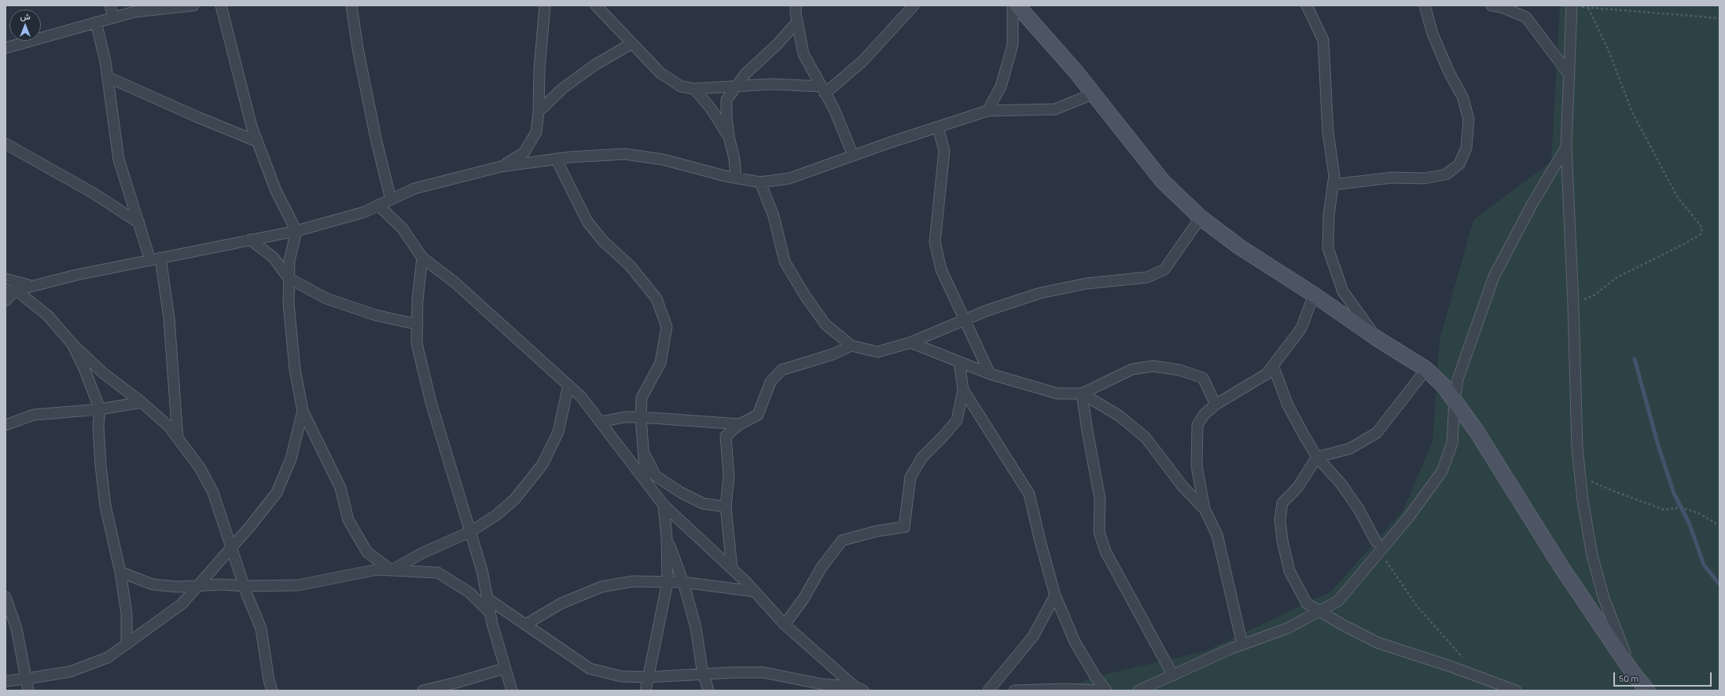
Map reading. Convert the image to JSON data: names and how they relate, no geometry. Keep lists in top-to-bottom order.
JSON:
{
  "scale_bar": "50 m",
  "north": "top"
}
